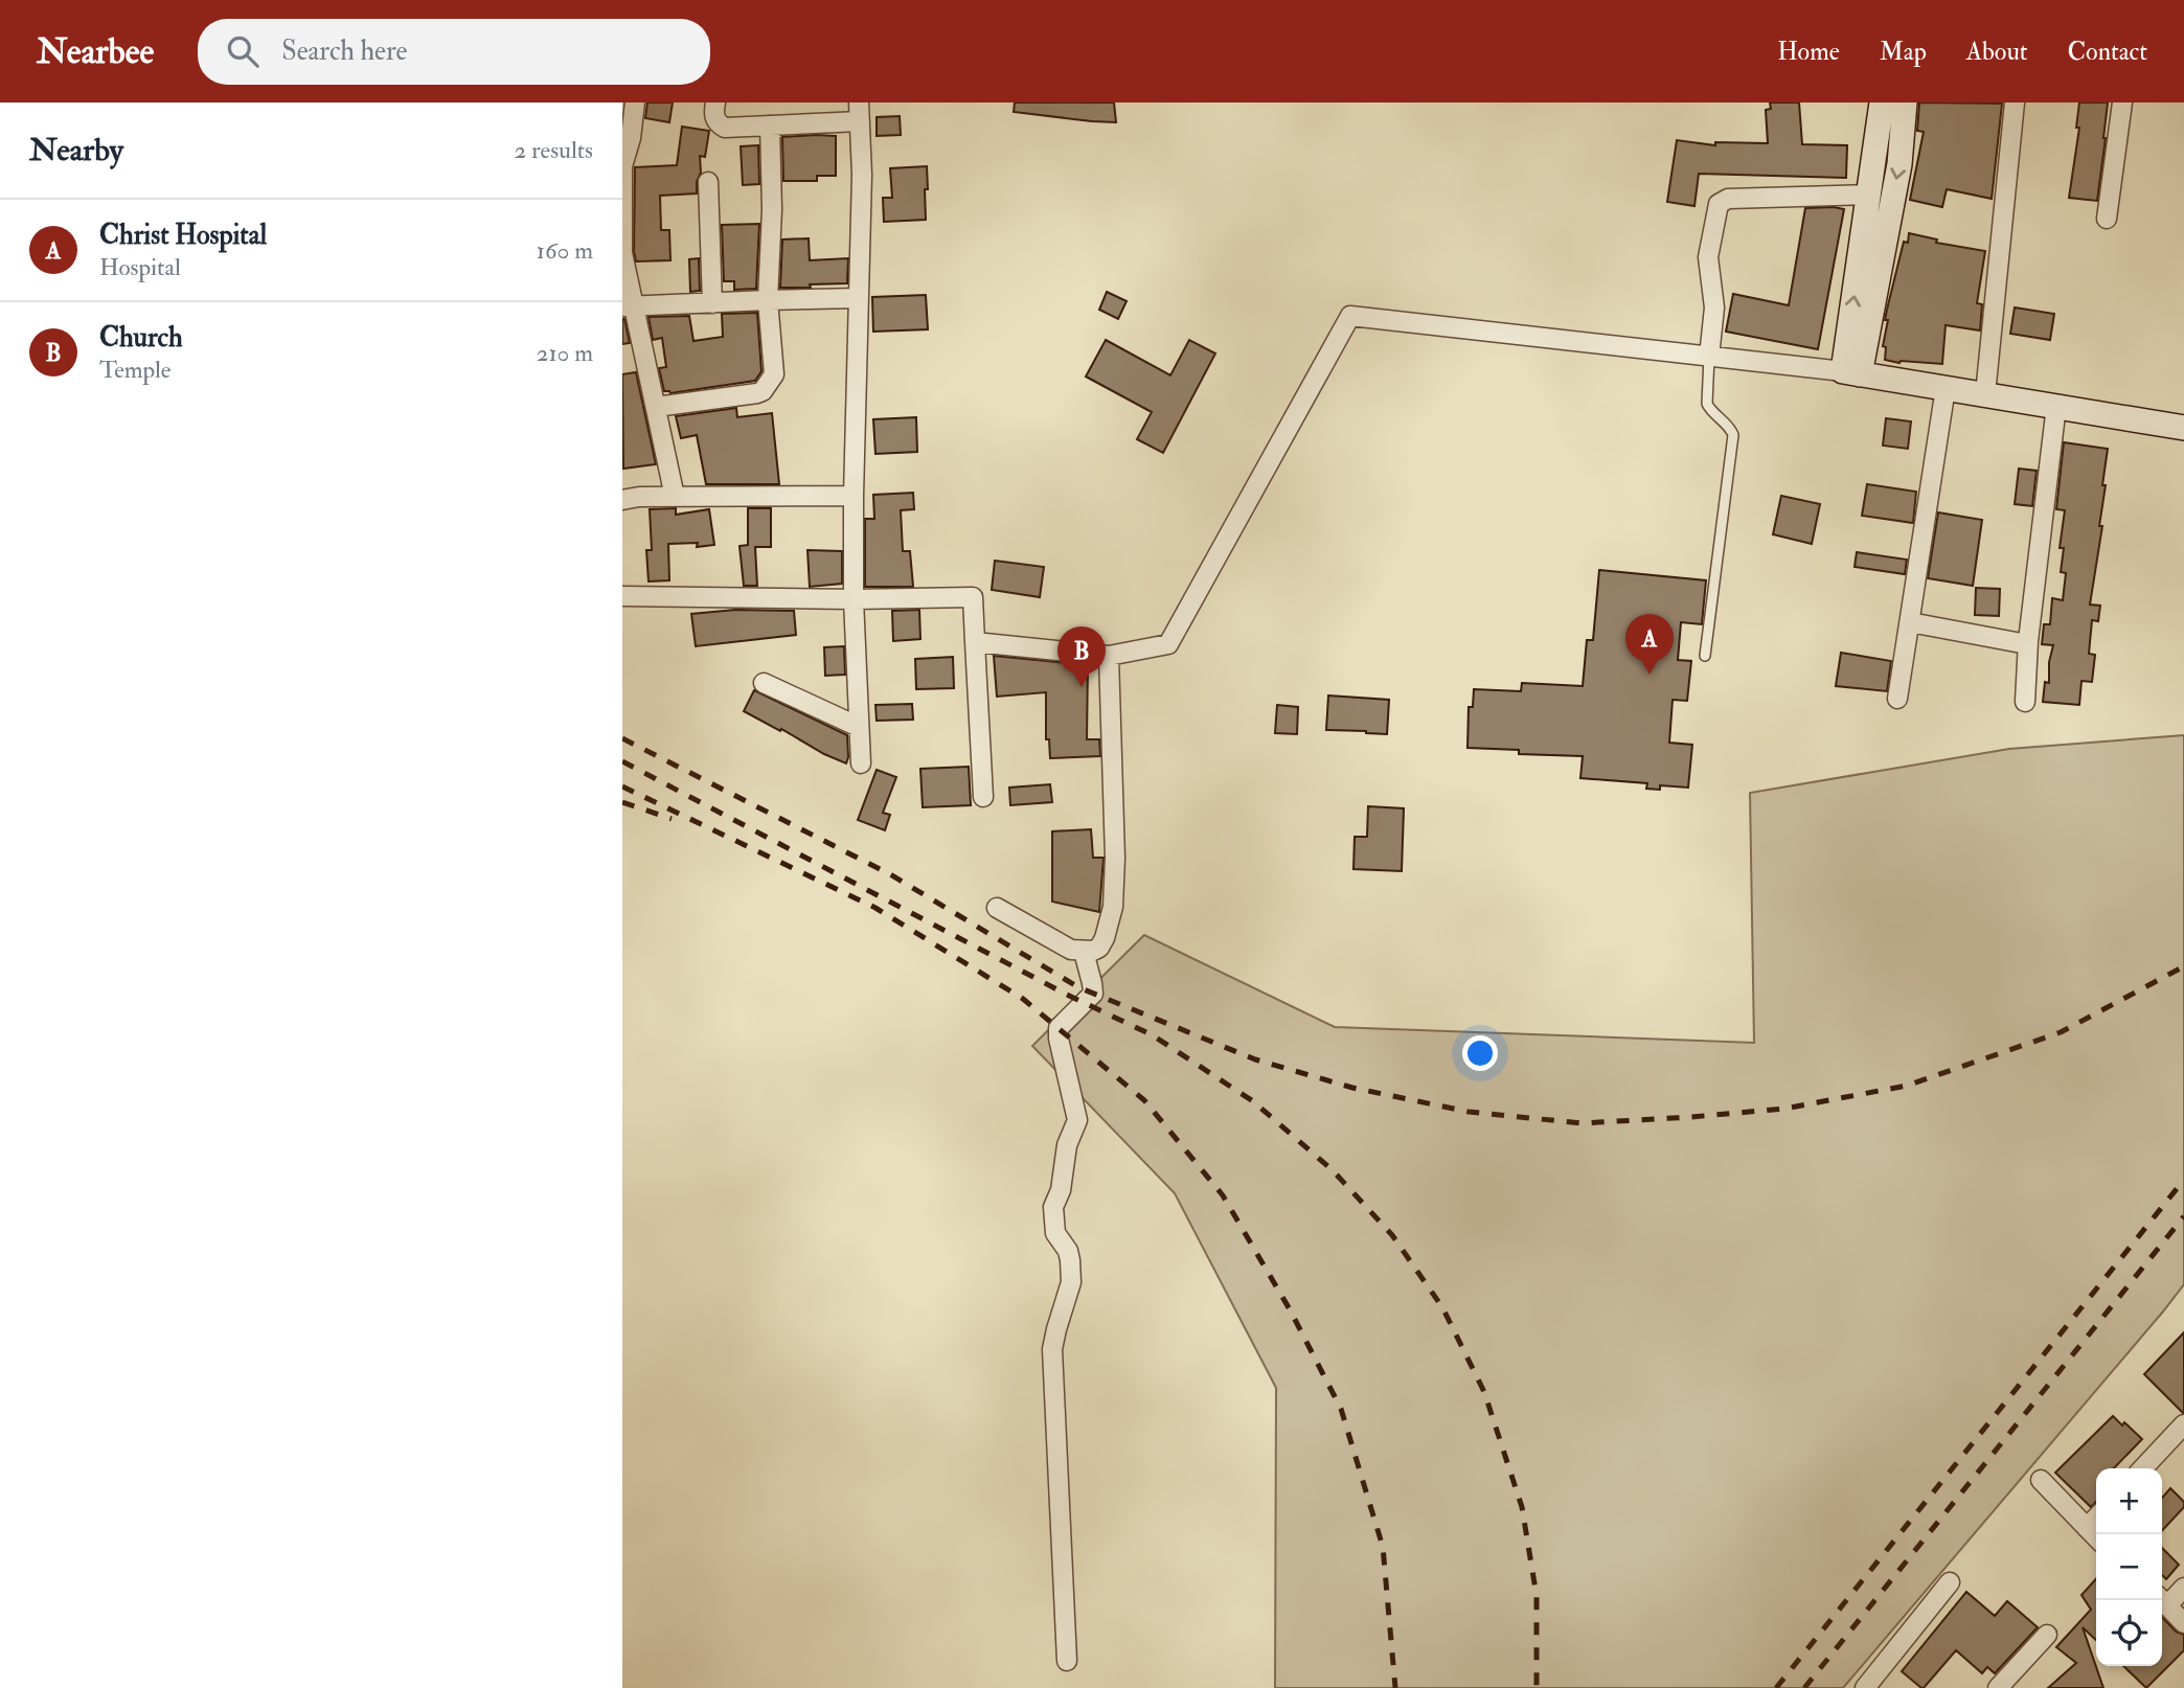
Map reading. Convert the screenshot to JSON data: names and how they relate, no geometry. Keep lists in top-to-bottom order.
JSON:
{
  "page": {
    "header": "Nearbee",
    "search": "Search here",
    "nav": [
      "Home",
      "Map",
      "About",
      "Contact"
    ],
    "heading": ["Nearby", "2 results"],
    "list": [
      {
        "mark": "A",
        "name": "Christ Hospital",
        "note": "Hospital",
        "value": "160 m"
      },
      {
        "mark": "B",
        "name": "Church",
        "note": "Temple",
        "value": "210 m"
      }
    ],
    "pins": ["A", "B"],
    "map_buttons": ["+", "−"]
  }
}
